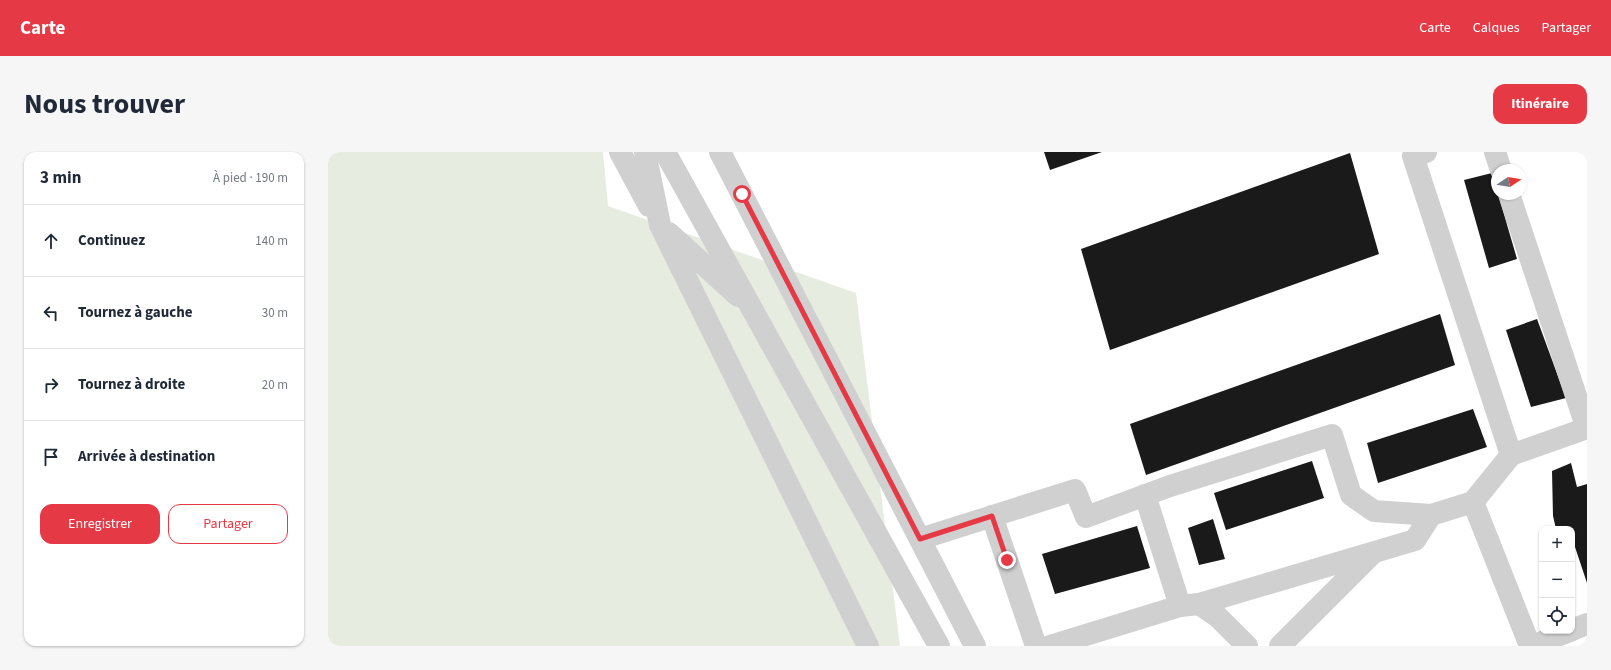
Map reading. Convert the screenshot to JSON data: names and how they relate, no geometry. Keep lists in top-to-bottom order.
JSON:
{
  "north": "right",
  "page": {
    "header": "Carte",
    "nav": ["Carte", "Calques", "Partager"],
    "title": "Nous trouver",
    "buttons": [
      "Itinéraire",
      ["Enregistrer", "Partager"]
    ],
    "heading": ["3 min", "À pied · 190 m"],
    "list": [
      ["Continuez", "140 m"],
      ["Tournez à gauche", "30 m"],
      ["Tournez à droite", "20 m"],
      "Arrivée à destination"
    ],
    "map_buttons": ["+", "−"]
  }
}
